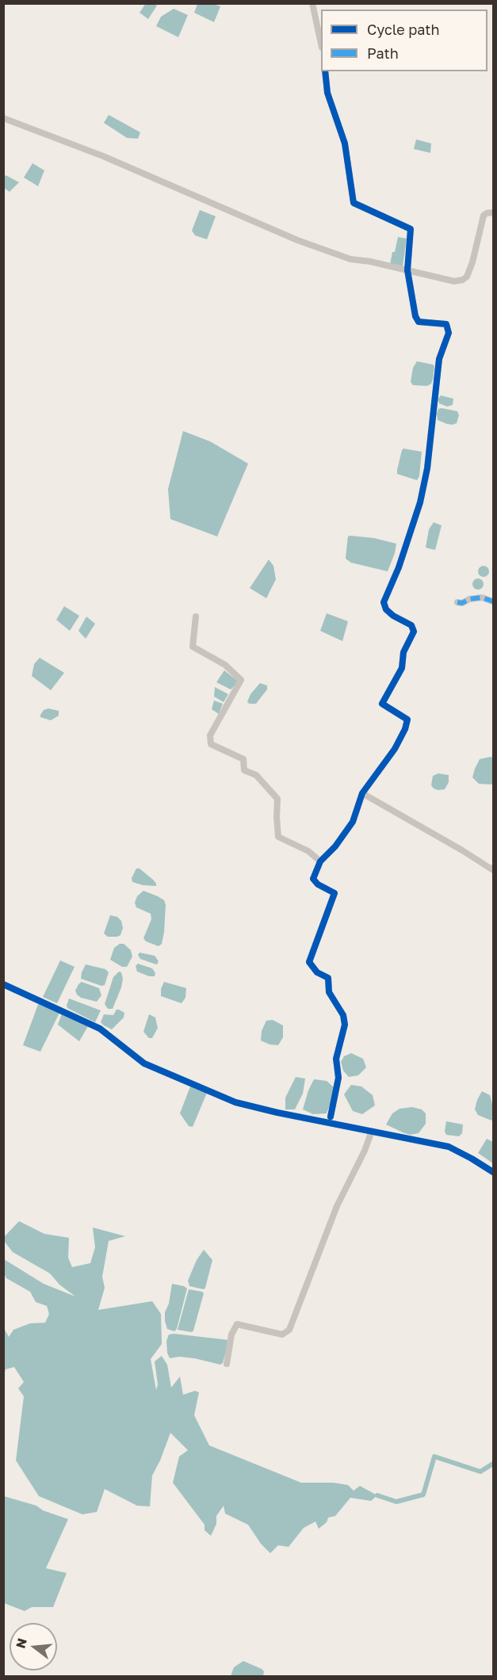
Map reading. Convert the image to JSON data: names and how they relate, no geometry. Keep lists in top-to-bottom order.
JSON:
{
  "legend": ["Cycle path", "Path"],
  "north": "left"
}
